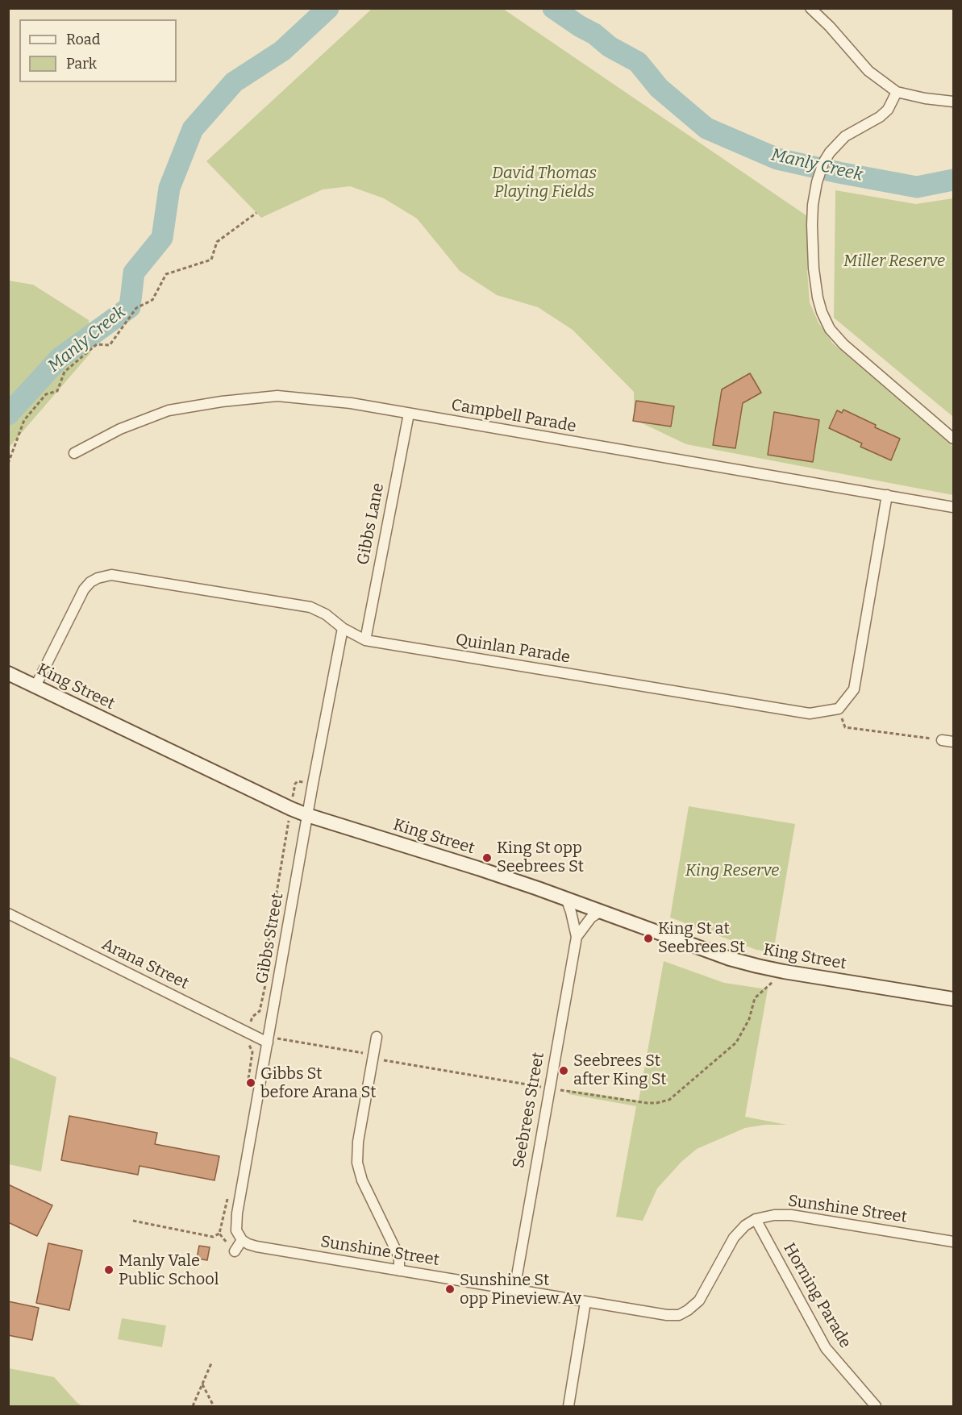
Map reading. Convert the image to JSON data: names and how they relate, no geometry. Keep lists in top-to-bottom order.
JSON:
{
  "streets": {
    "street": [
      "Campbell Parade",
      "Gibbs Lane",
      "Quinlan Parade",
      "King Street",
      "Gibbs Street",
      "Arana Street",
      "Seebrees Street",
      "Sunshine Street",
      "Horning Parade"
    ]
  },
  "crossings": [
    ["Campbell Parade", "Gibbs Lane"],
    ["Gibbs Lane", "Quinlan Parade"],
    ["Quinlan Parade", "King Street"],
    ["Quinlan Parade", "Gibbs Street"],
    ["King Street", "Gibbs Street"],
    ["King Street", "Seebrees Street"],
    ["Gibbs Street", "Arana Street"],
    ["Gibbs Street", "Sunshine Street"],
    ["Seebrees Street", "Sunshine Street"],
    ["Sunshine Street", "Horning Parade"]
  ],
  "water": ["Manly Creek"],
  "parks": ["David Thomas Playing Fields", "Miller Reserve", "King Reserve"],
  "places": [
    "King St opp Seebrees St",
    "King St at Seebrees St",
    "Seebrees St after King St",
    "Gibbs St before Arana St",
    "Manly Vale Public School",
    "Sunshine St opp Pineview Av"
  ],
  "legend": ["Road", "Park"]
}
